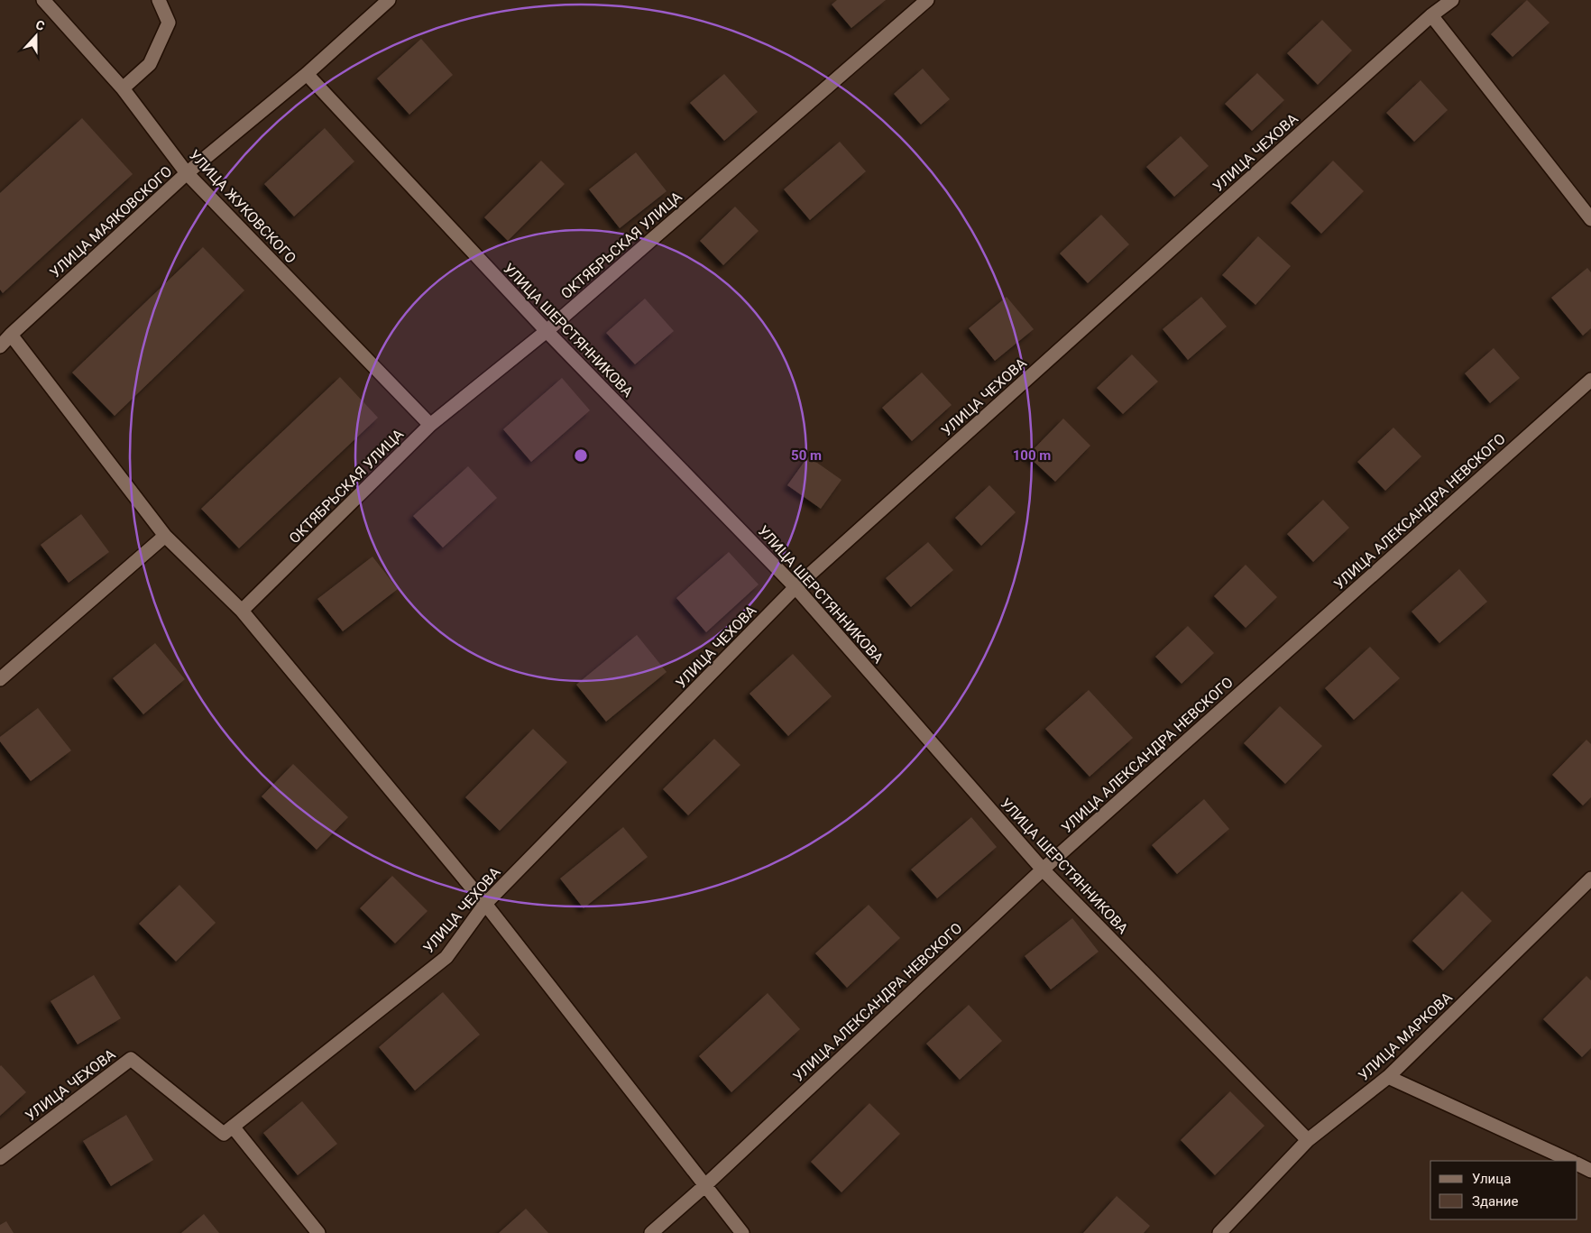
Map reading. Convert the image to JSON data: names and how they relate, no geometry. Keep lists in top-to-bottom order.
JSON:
{
  "streets": {
    "street": [
      "УЛИЦА ЧЕХОВА",
      "УЛИЦА ЖУКОВСКОГО",
      "УЛИЦА МАЯКОВСКОГО",
      "ОКТЯБРЬСКАЯ УЛИЦА",
      "УЛИЦА ШЕРСТЯННИКОВА",
      "УЛИЦА АЛЕКСАНДРА НЕВСКОГО",
      "УЛИЦА МАРКОВА"
    ]
  },
  "crossings": [
    ["УЛИЦА ЧЕХОВА", "УЛИЦА ШЕРСТЯННИКОВА"],
    ["УЛИЦА ЖУКОВСКОГО", "УЛИЦА МАЯКОВСКОГО"],
    ["УЛИЦА ЖУКОВСКОГО", "ОКТЯБРЬСКАЯ УЛИЦА"],
    ["УЛИЦА МАЯКОВСКОГО", "УЛИЦА ШЕРСТЯННИКОВА"],
    ["ОКТЯБРЬСКАЯ УЛИЦА", "УЛИЦА ШЕРСТЯННИКОВА"],
    ["УЛИЦА ШЕРСТЯННИКОВА", "УЛИЦА АЛЕКСАНДРА НЕВСКОГО"],
    ["УЛИЦА ШЕРСТЯННИКОВА", "УЛИЦА МАРКОВА"]
  ],
  "legend": ["Улица", "Здание"],
  "north": "top",
  "rings": ["50 m", "100 m"]
}
